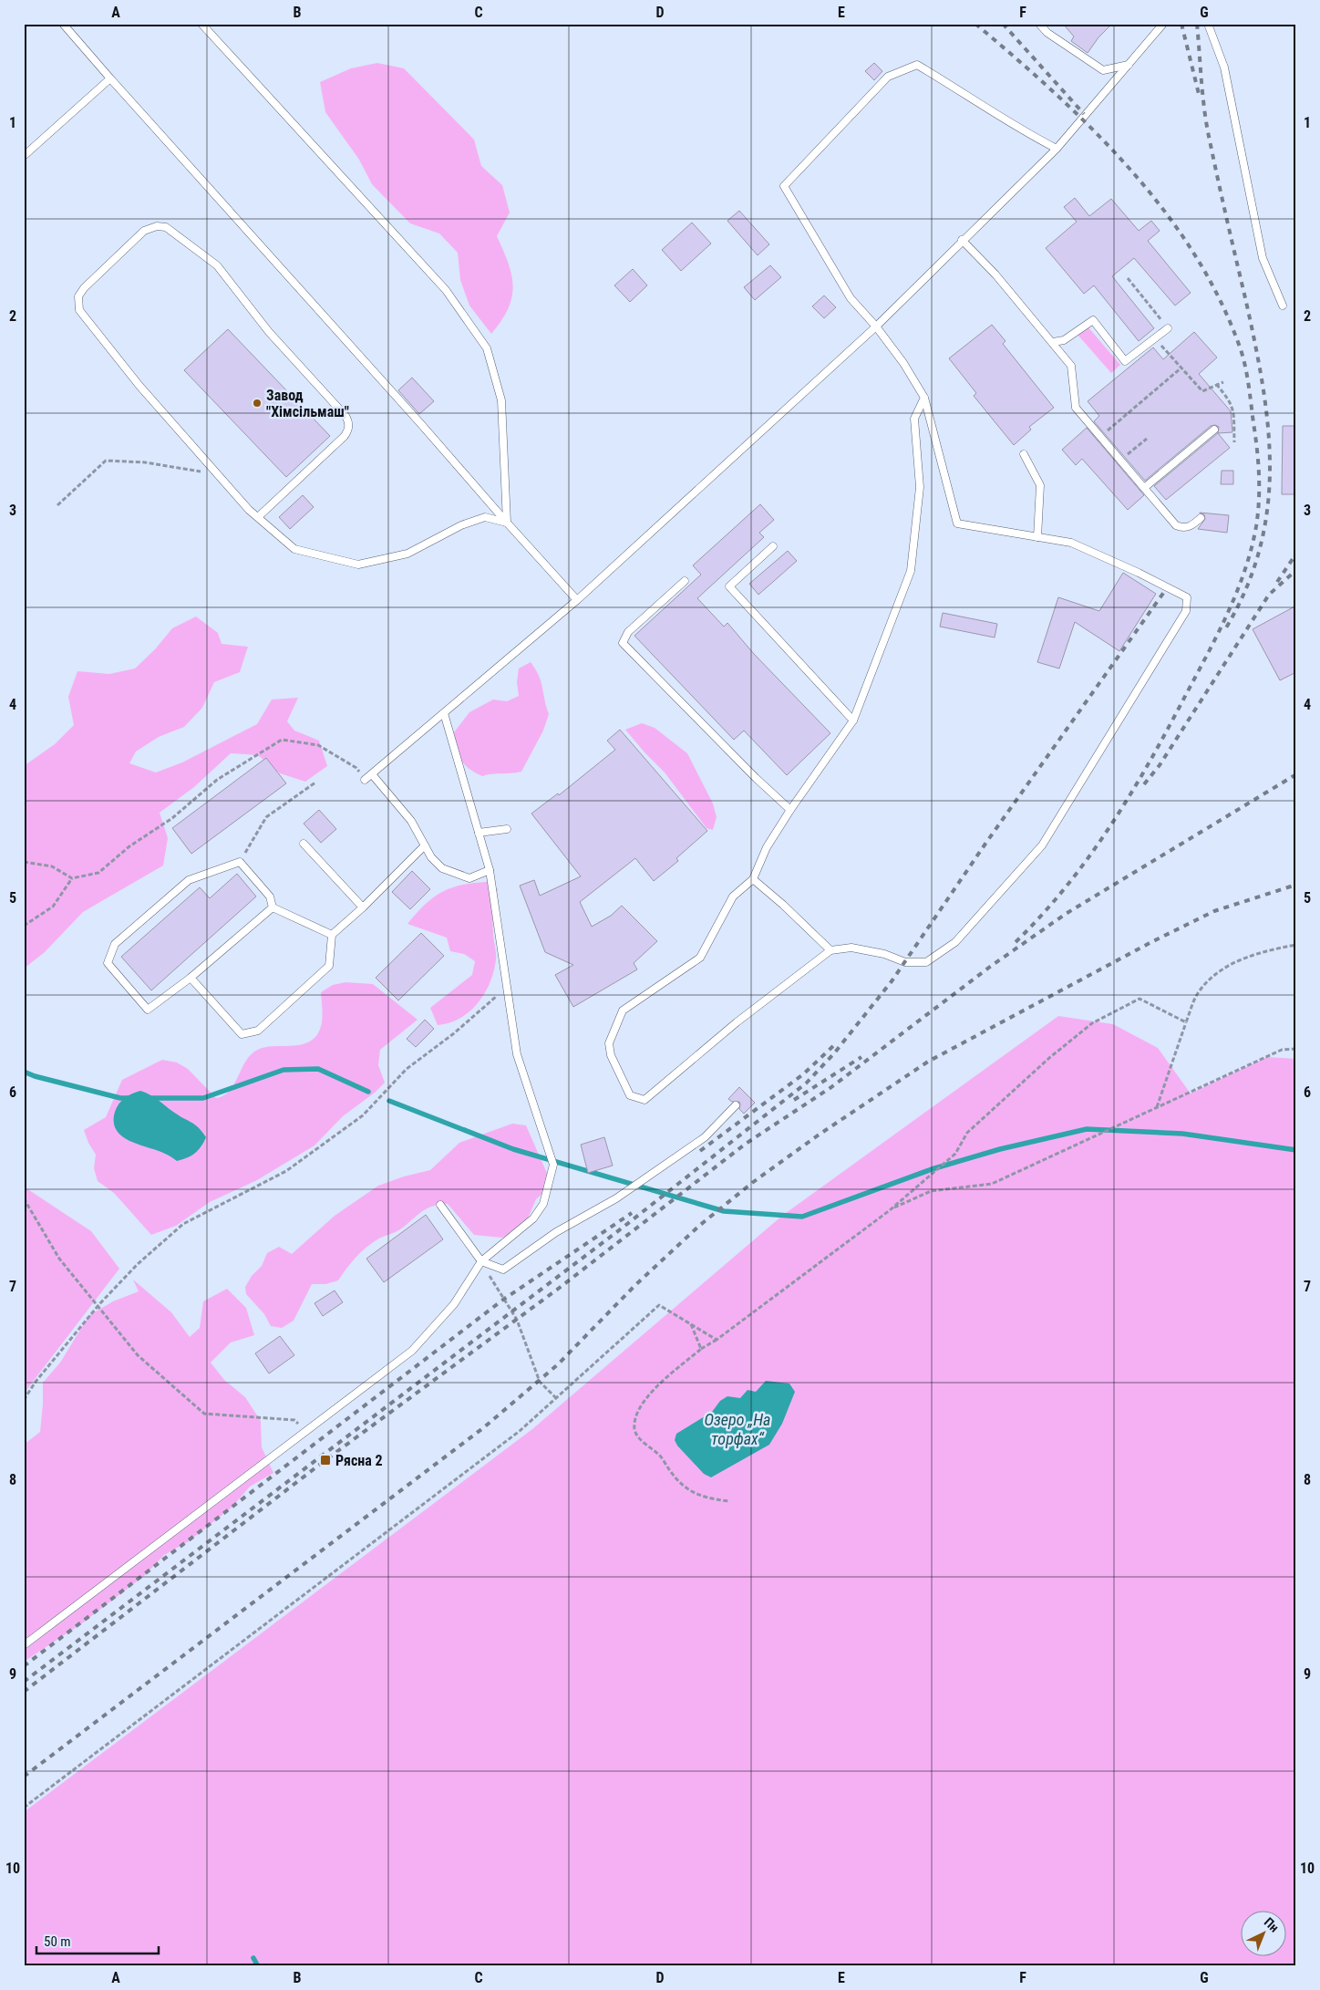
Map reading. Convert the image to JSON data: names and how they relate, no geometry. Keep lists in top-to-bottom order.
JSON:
{
  "water": ["Озеро „На торфах“"],
  "places": {
    "other": ["Завод \"Хімсільмаш\""],
    "transit": ["Рясна 2"]
  },
  "scale_bar": "50 m",
  "north": "top right",
  "grid": {
    "columns": [
      "A",
      "B",
      "C",
      "D",
      "E",
      "F",
      "G"
    ],
    "rows": [
      "1",
      "2",
      "3",
      "4",
      "5",
      "6",
      "7",
      "8",
      "9",
      "10"
    ]
  }
}
